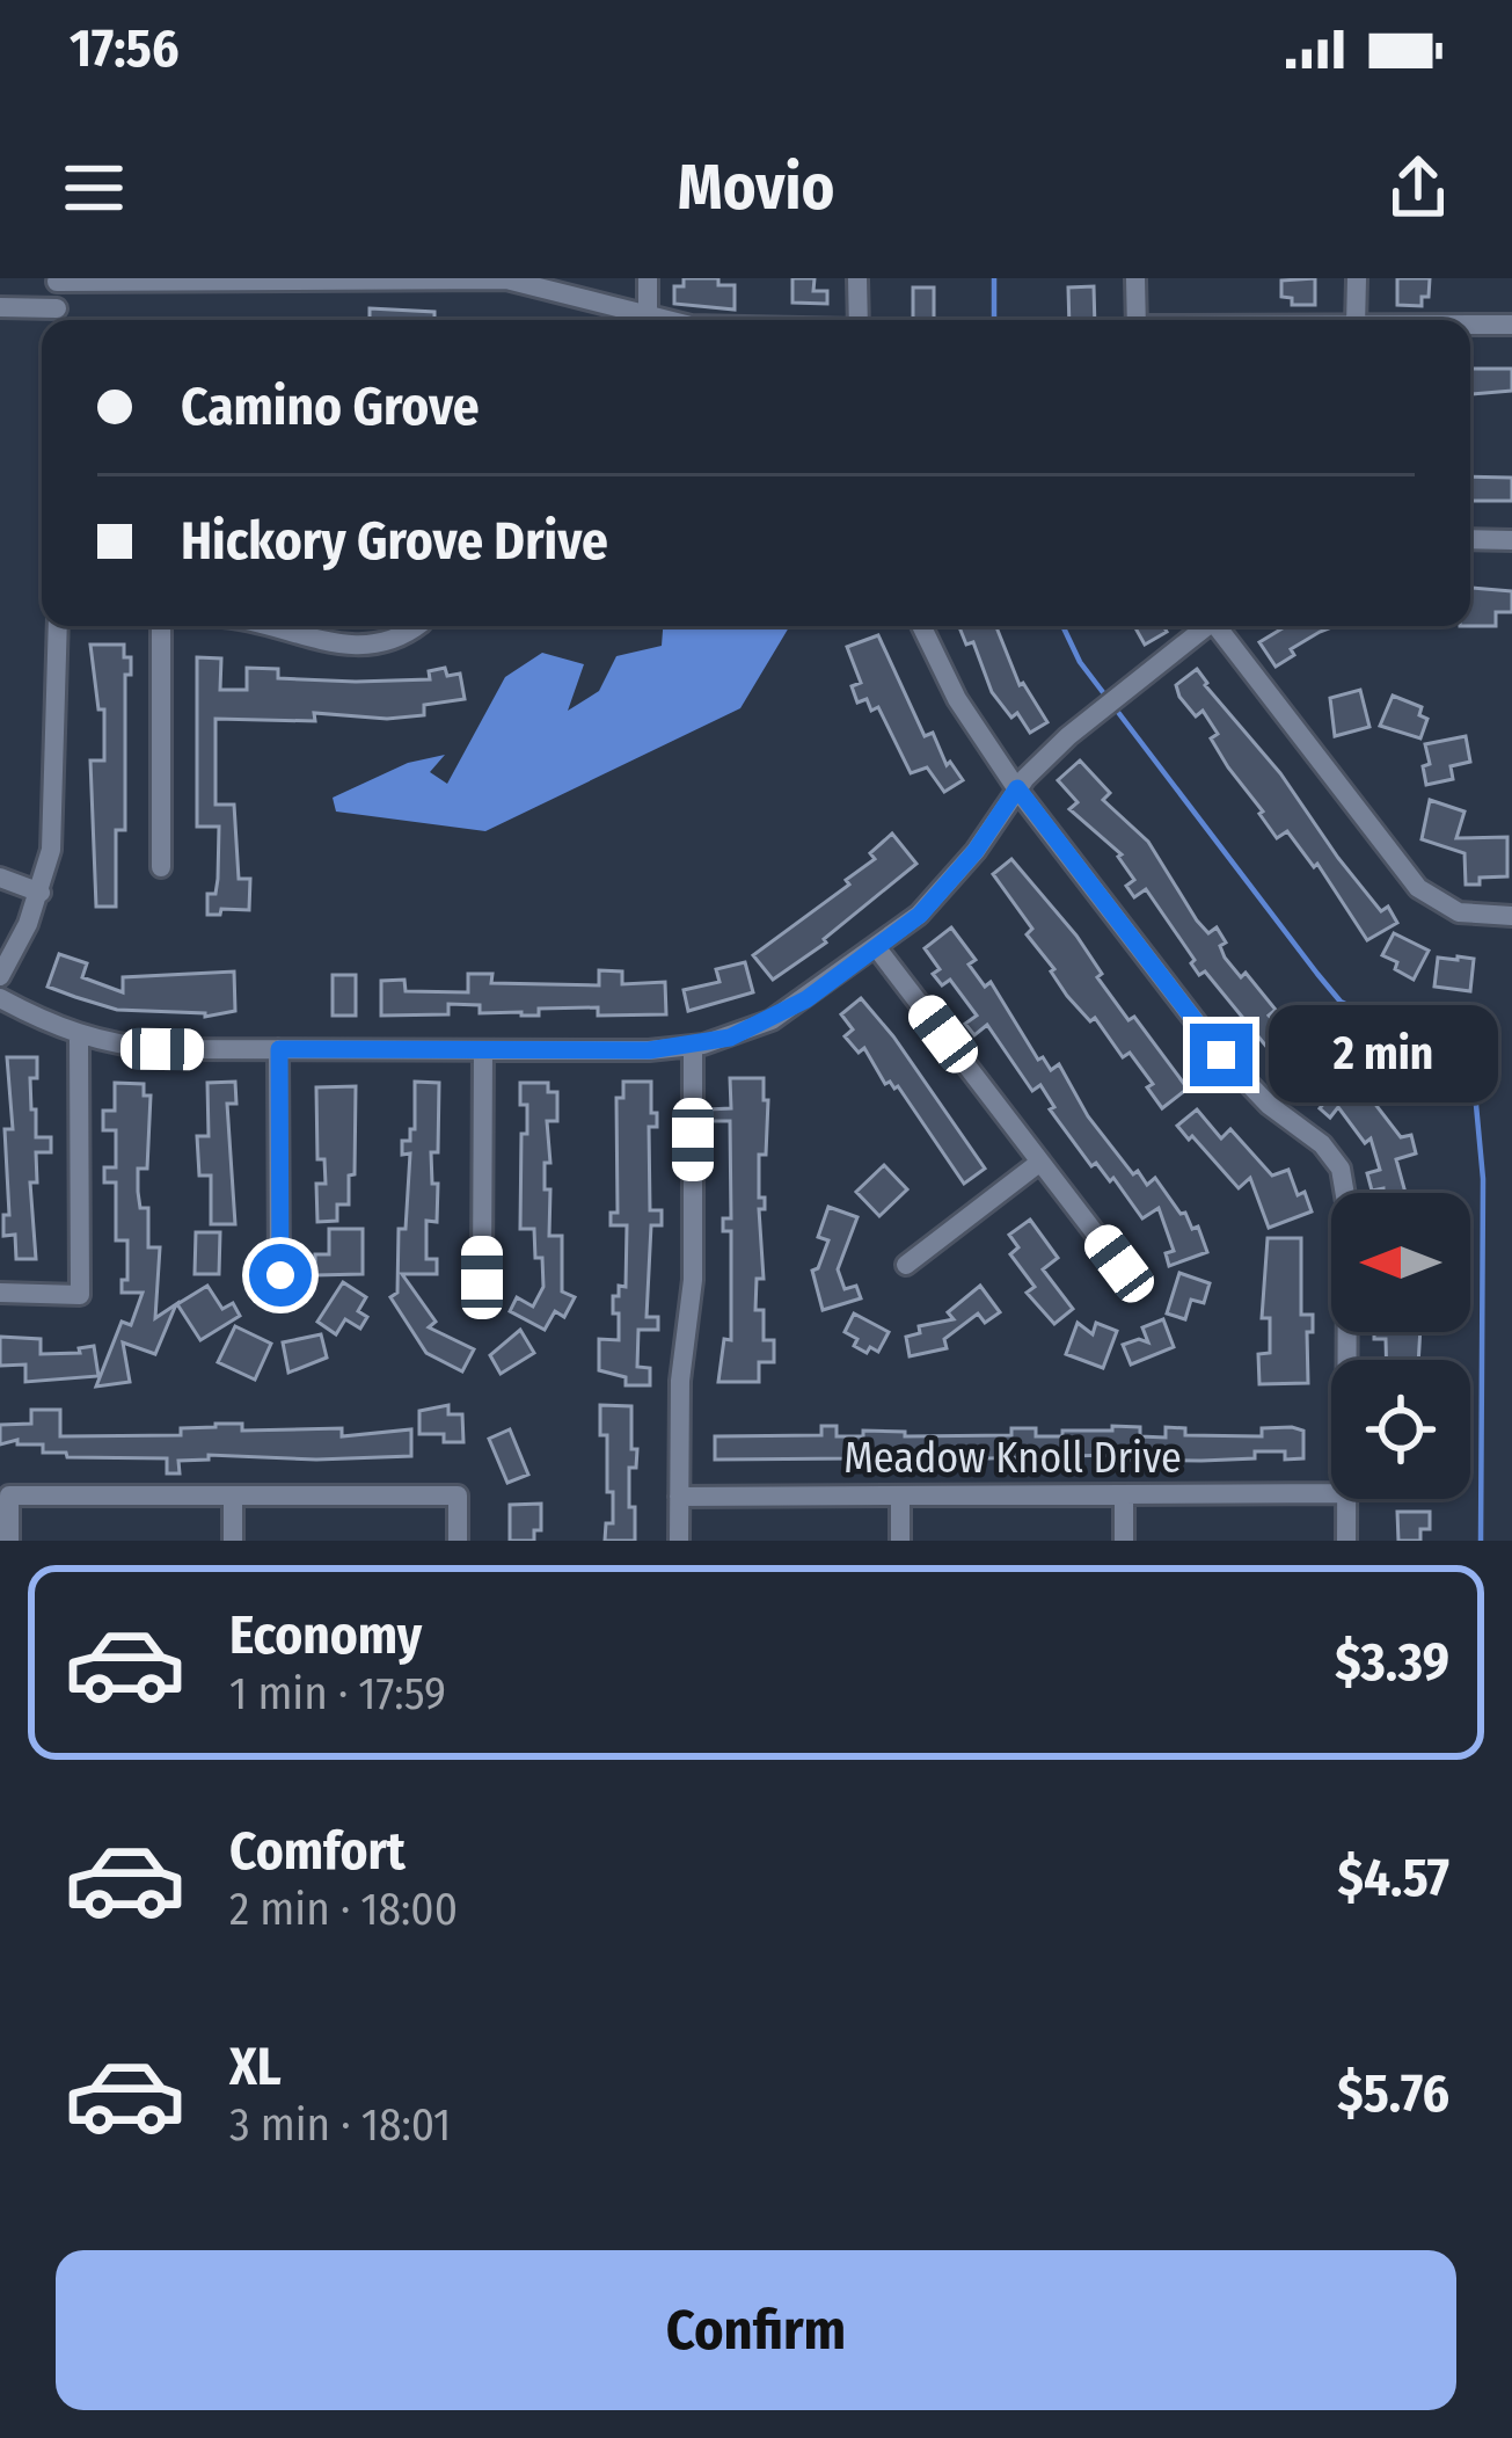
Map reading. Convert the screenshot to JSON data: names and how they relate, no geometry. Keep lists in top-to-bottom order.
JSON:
{
  "streets": {
    "street": ["Meadow Knoll Drive"]
  },
  "north": "left",
  "page": {
    "status": "17:56",
    "header": "Movio",
    "banner": ["Camino Grove", "Hickory Grove Drive"],
    "bubble": "2 min",
    "list": [
      {
        "name": "Economy",
        "note": "1 min · 17:59",
        "value": "$3.39"
      },
      {
        "name": "Comfort",
        "note": "2 min · 18:00",
        "value": "$4.57"
      },
      {
        "name": "XL",
        "note": "3 min · 18:01",
        "value": "$5.76"
      }
    ],
    "buttons": "Confirm"
  }
}
